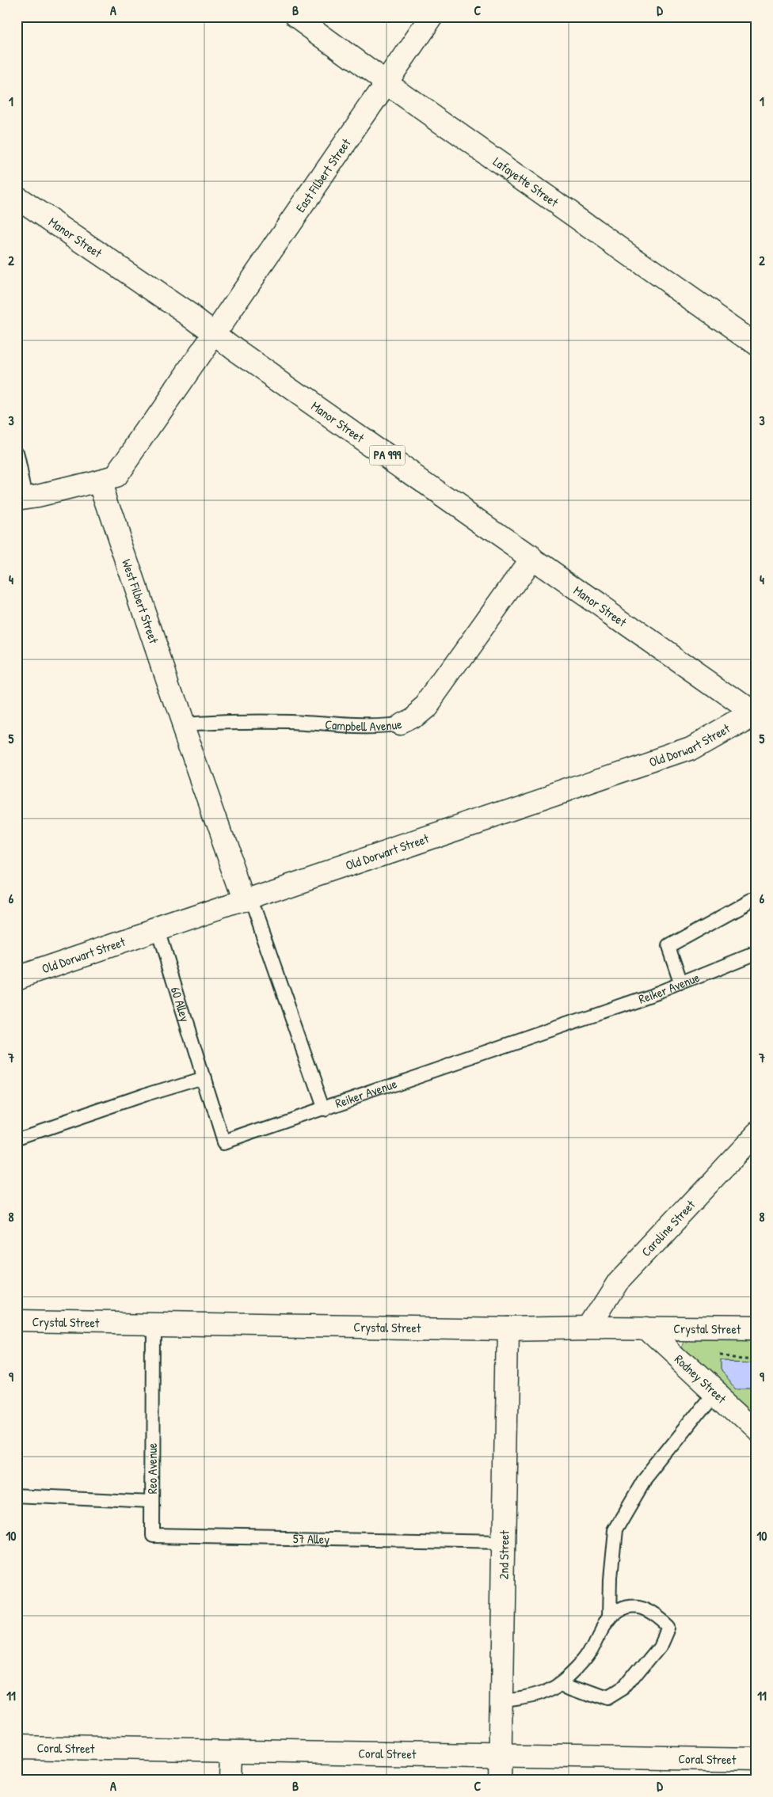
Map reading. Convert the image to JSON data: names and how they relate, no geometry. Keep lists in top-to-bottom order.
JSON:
{
  "streets": {
    "street": [
      "East Filbert Street",
      "Lafayette Street",
      "Manor Street",
      "PA 999",
      "West Filbert Street",
      "Campbell Avenue",
      "Old Dorwart Street",
      "Caroline Street",
      "Crystal Street",
      "Rodney Street",
      "2nd Street",
      "Coral Street"
    ],
    "lane": [
      "Reiker Avenue",
      "60 Alley",
      "Reo Avenue",
      "57 Alley"
    ]
  },
  "crossings": [
    ["East Filbert Street", "Lafayette Street"],
    ["East Filbert Street", "Manor Street"],
    ["Manor Street", "Campbell Avenue"],
    ["Manor Street", "Old Dorwart Street"],
    ["West Filbert Street", "Campbell Avenue"],
    ["West Filbert Street", "Old Dorwart Street"],
    ["Old Dorwart Street", "60 Alley"],
    ["Reiker Avenue", "60 Alley"],
    ["Caroline Street", "Crystal Street"],
    ["Crystal Street", "Rodney Street"],
    ["Crystal Street", "Reo Avenue"],
    ["Crystal Street", "2nd Street"],
    ["Reo Avenue", "57 Alley"],
    ["57 Alley", "2nd Street"],
    ["2nd Street", "Coral Street"]
  ],
  "grid": {
    "columns": [
      "A",
      "B",
      "C",
      "D"
    ],
    "rows": [
      "1",
      "2",
      "3",
      "4",
      "5",
      "6",
      "7",
      "8",
      "9",
      "10",
      "11"
    ]
  }
}
